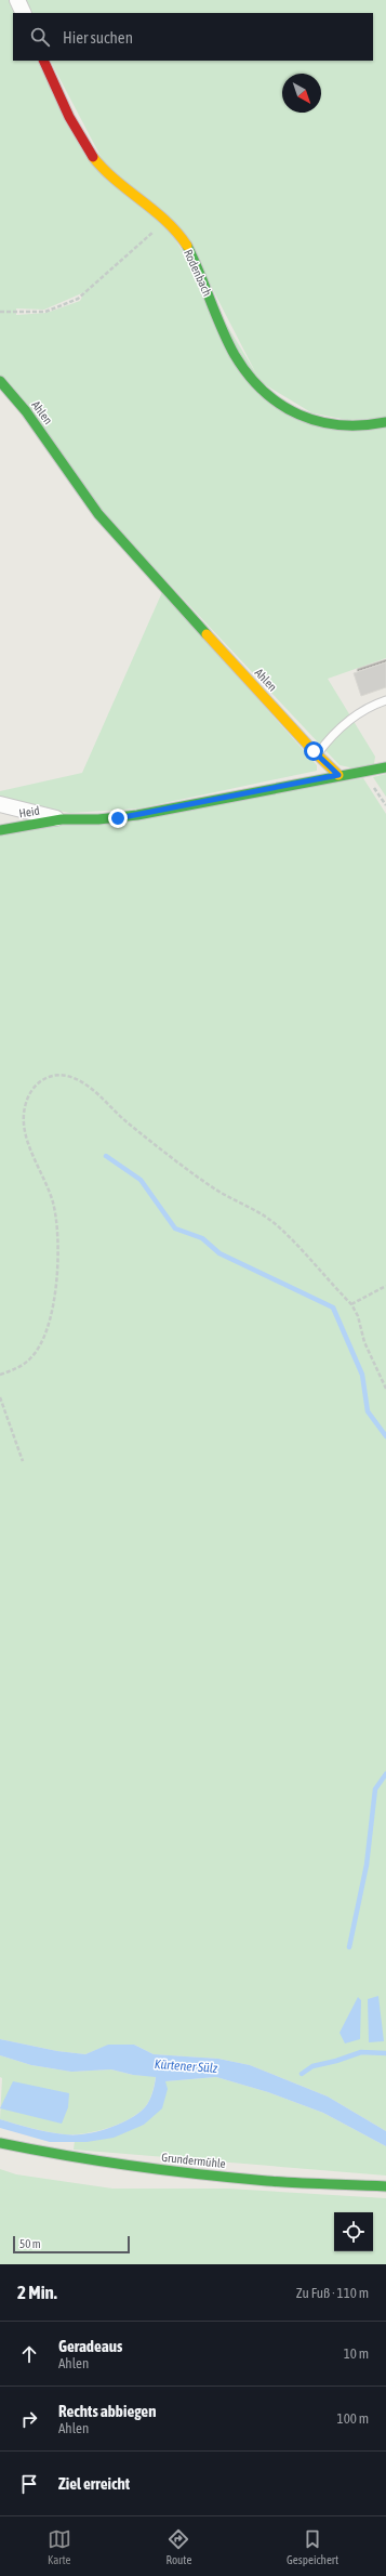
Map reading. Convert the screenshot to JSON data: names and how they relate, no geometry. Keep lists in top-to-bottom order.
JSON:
{
  "streets": {
    "street": [
      "Rodenbach",
      "Ahlen",
      "Heid",
      "Grundermühle"
    ]
  },
  "water": ["Kürtener Sülz"],
  "scale_bar": "50 m",
  "north": "bottom right",
  "page": {
    "search": "Hier suchen",
    "scale": "50 m",
    "heading": ["2 Min.", "Zu Fuß · 110 m"],
    "list": [
      ["Geradeaus", "Ahlen", "10 m"],
      ["Rechts abbiegen", "Ahlen", "100 m"],
      "Ziel erreicht"
    ],
    "nav": ["Karte", "Route", "Gespeichert"]
  }
}
